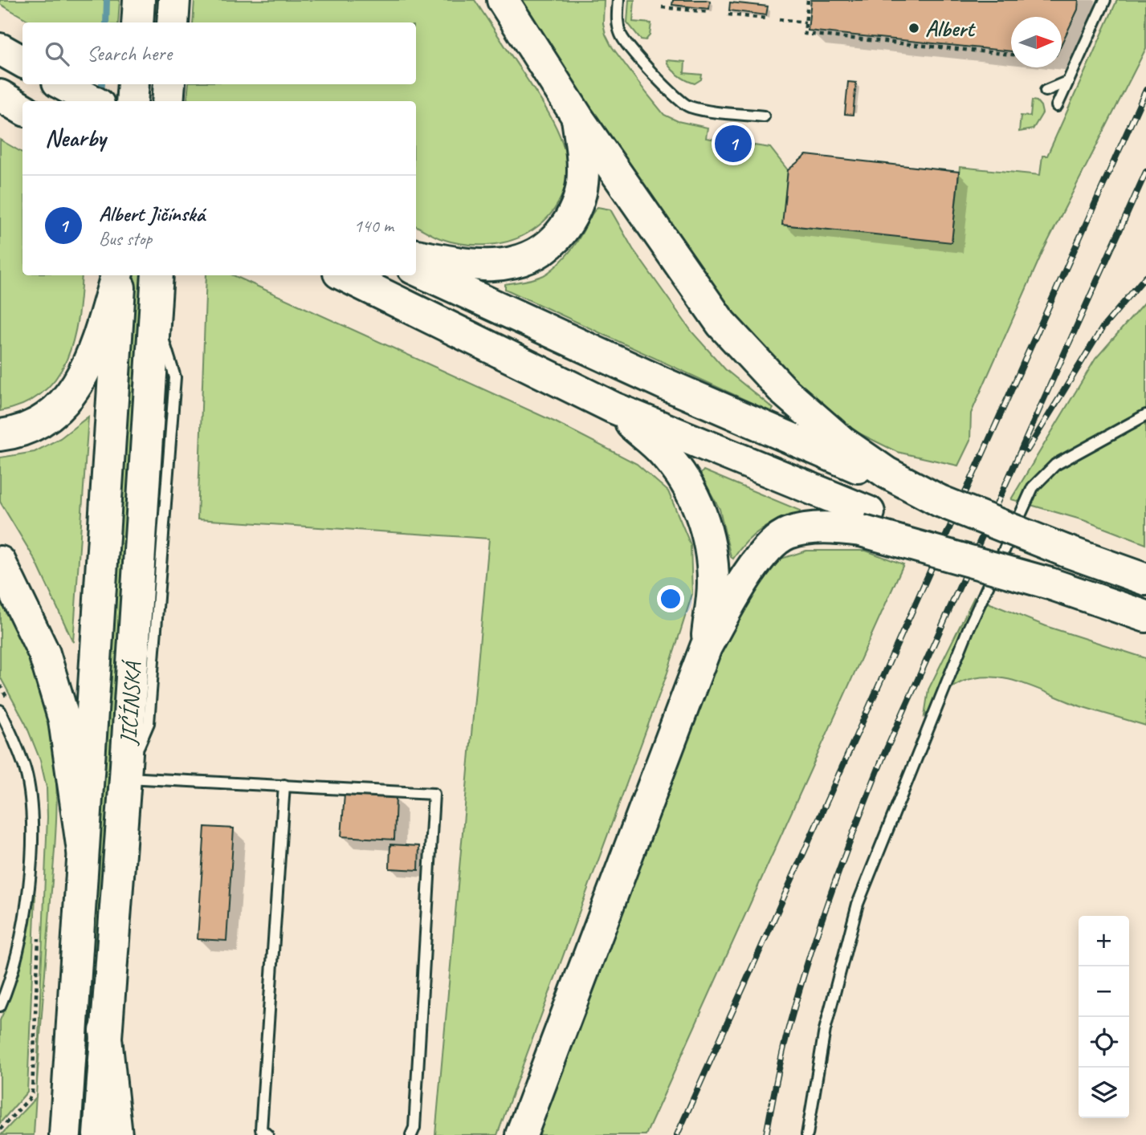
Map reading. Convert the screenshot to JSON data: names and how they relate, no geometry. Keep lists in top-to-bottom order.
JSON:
{
  "streets": {
    "main road": ["JIČÍNSKÁ"]
  },
  "places": ["Albert"],
  "north": "right",
  "page": {
    "search": "Search here",
    "heading": "Nearby",
    "pins": "1",
    "list": [
      {
        "mark": "1",
        "name": "Albert Jičínská",
        "note": "Bus stop",
        "value": "140 m"
      }
    ],
    "map_buttons": ["+", "−"]
  }
}
